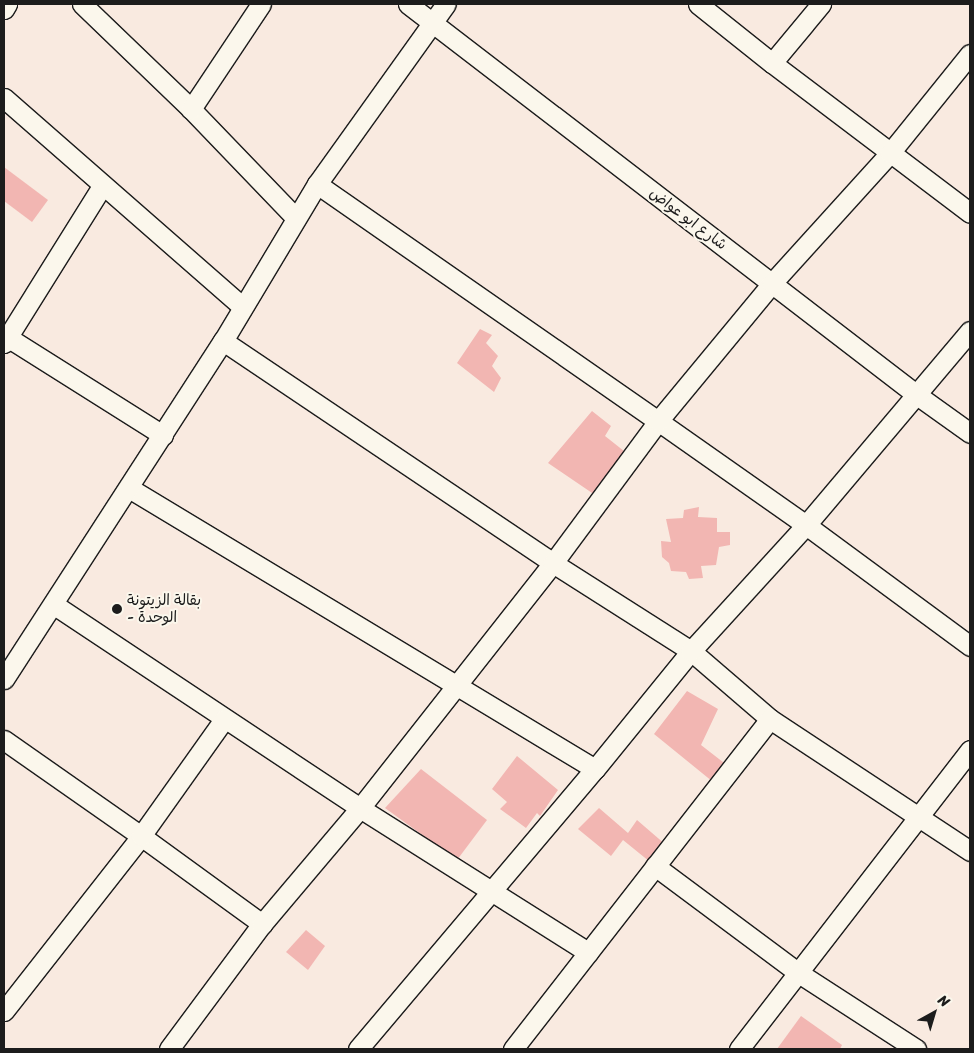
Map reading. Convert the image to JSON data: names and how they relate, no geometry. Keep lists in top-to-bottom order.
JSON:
{
  "streets": {
    "street": ["شارع ابو عواض"]
  },
  "places": ["بقالة الزيتونة - الوحدة"],
  "north": "top right"
}
